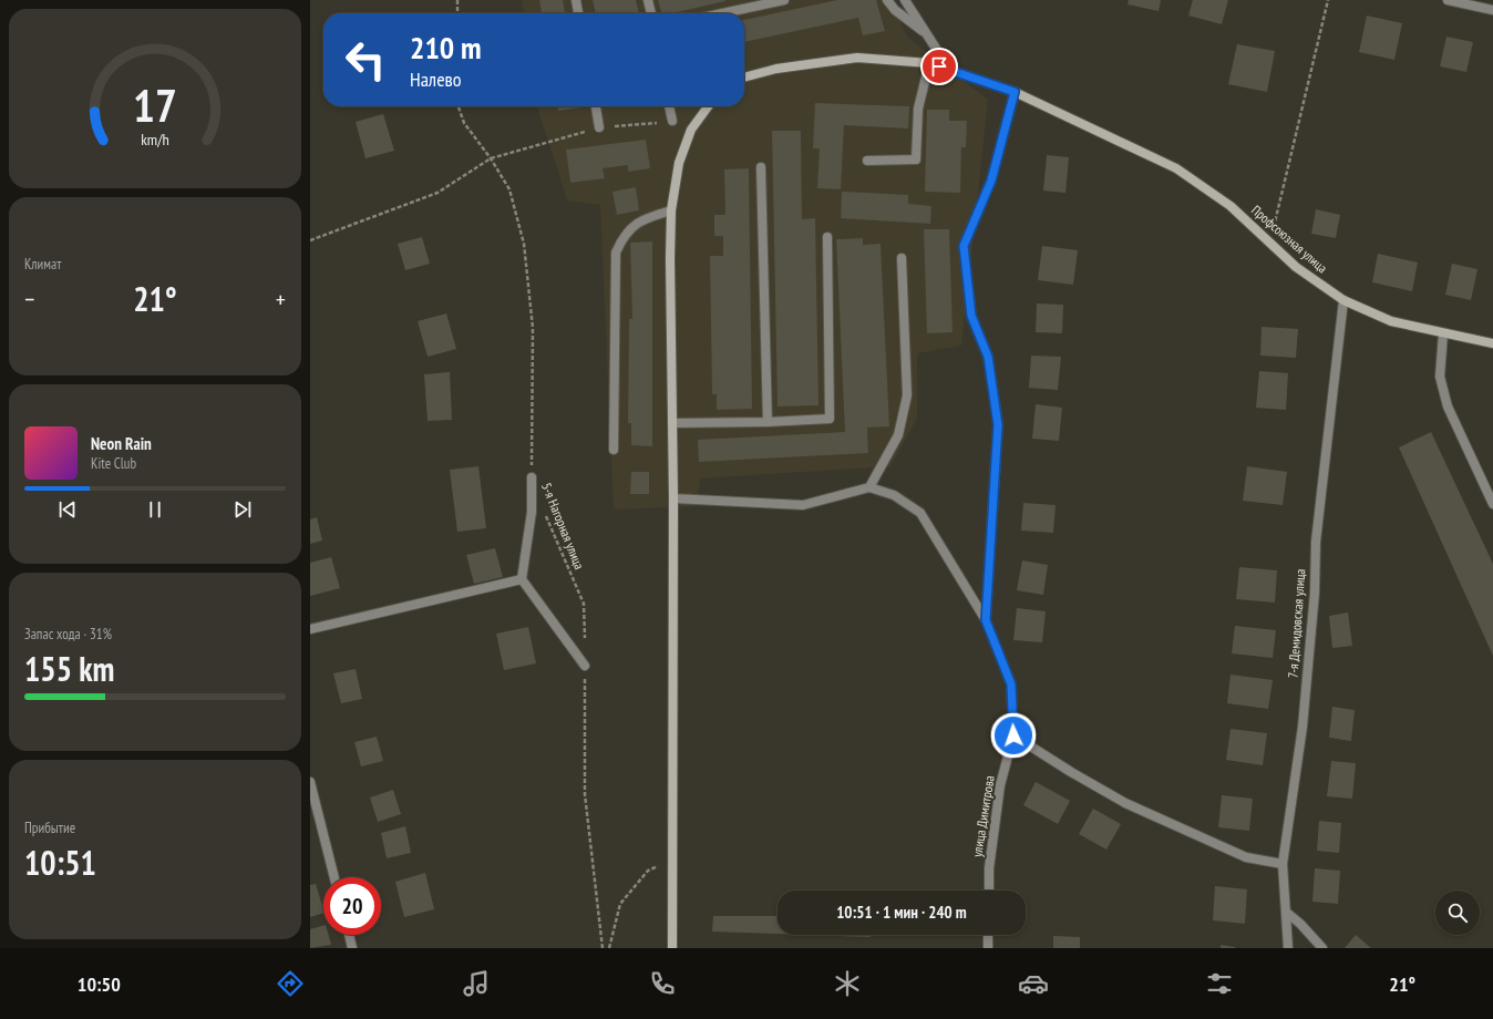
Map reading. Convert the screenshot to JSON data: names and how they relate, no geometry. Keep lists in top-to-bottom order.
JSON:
{
  "streets": {
    "main road": ["Профсоюзная улица"],
    "street": ["7-я Демидовская улица", "улица Димитрова"],
    "path": ["5-я Нагорная улица"]
  },
  "crossings": [
    ["Профсоюзная улица", "7-я Демидовская улица"],
    ["Профсоюзная улица", "улица Димитрова"]
  ],
  "page": {
    "turn": ["210 m", "Налево"],
    "tile": [
      "Климат",
      ["Запас хода · 31%", "155 km"],
      ["Прибытие", "10:51"]
    ],
    "heat": ["−", "21°", "+"],
    "song": ["Neon Rain", "Kite Club"],
    "limit": "20",
    "trip": "10:51 · 1 мин · 240 m",
    "tabs": ["10:50", "21°"],
    "gauge": ["17", "km/h"]
  }
}
